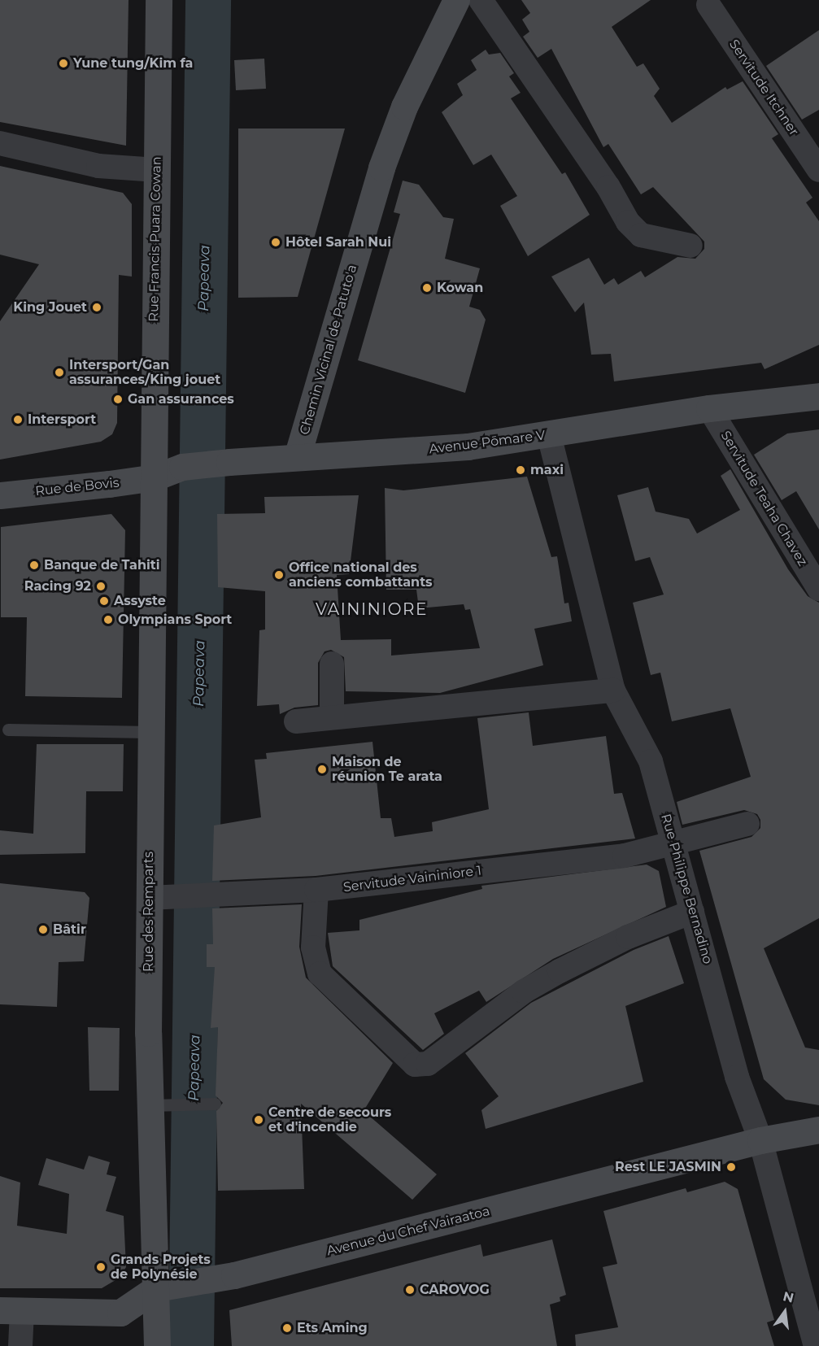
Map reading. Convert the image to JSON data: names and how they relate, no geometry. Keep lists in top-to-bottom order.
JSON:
{
  "streets": {
    "main road": [
      "Rue Francis Puara Cowan",
      "Chemin Vicinal de Patuto'a",
      "Avenue Pōmare V",
      "Rue de Bovis",
      "Rue des Remparts",
      "Avenue du Chef Vairaatoa"
    ],
    "street": [
      "Servitude Itchner",
      "Servitude Teaha Chavez",
      "Servitude Vaininiore 1",
      "Rue Philippe Bernadino"
    ]
  },
  "crossings": [
    ["Rue Francis Puara Cowan", "Avenue Pōmare V"],
    ["Rue Francis Puara Cowan", "Rue de Bovis"],
    ["Rue Francis Puara Cowan", "Rue des Remparts"],
    ["Chemin Vicinal de Patuto'a", "Avenue Pōmare V"],
    ["Avenue Pōmare V", "Rue de Bovis"],
    ["Avenue Pōmare V", "Servitude Teaha Chavez"],
    ["Avenue Pōmare V", "Rue Philippe Bernadino"],
    ["Avenue Pōmare V", "Rue des Remparts"],
    ["Rue de Bovis", "Rue des Remparts"],
    ["Servitude Vaininiore 1", "Rue Philippe Bernadino"],
    ["Servitude Vaininiore 1", "Rue des Remparts"],
    ["Rue Philippe Bernadino", "Avenue du Chef Vairaatoa"],
    ["Rue des Remparts", "Avenue du Chef Vairaatoa"]
  ],
  "districts": ["VAININIORE"],
  "water": ["Papeava"],
  "places": [
    "Yune tung/Kim fa",
    "Hôtel Sarah Nui",
    "Kowan",
    "King Jouet",
    "Intersport/Gan assurances/King jouet",
    "Gan assurances",
    "Intersport",
    "maxi",
    "Banque de Tahiti",
    "Office national des anciens combattants",
    "Racing 92",
    "Assyste",
    "Olympians Sport",
    "Maison de réunion Te arata",
    "Bâtir",
    "Centre de secours et d'incendie",
    "Rest LE JASMIN",
    "Grands Projets de Polynésie",
    "CAROVOG",
    "Ets Aming"
  ],
  "north": "top"
}
